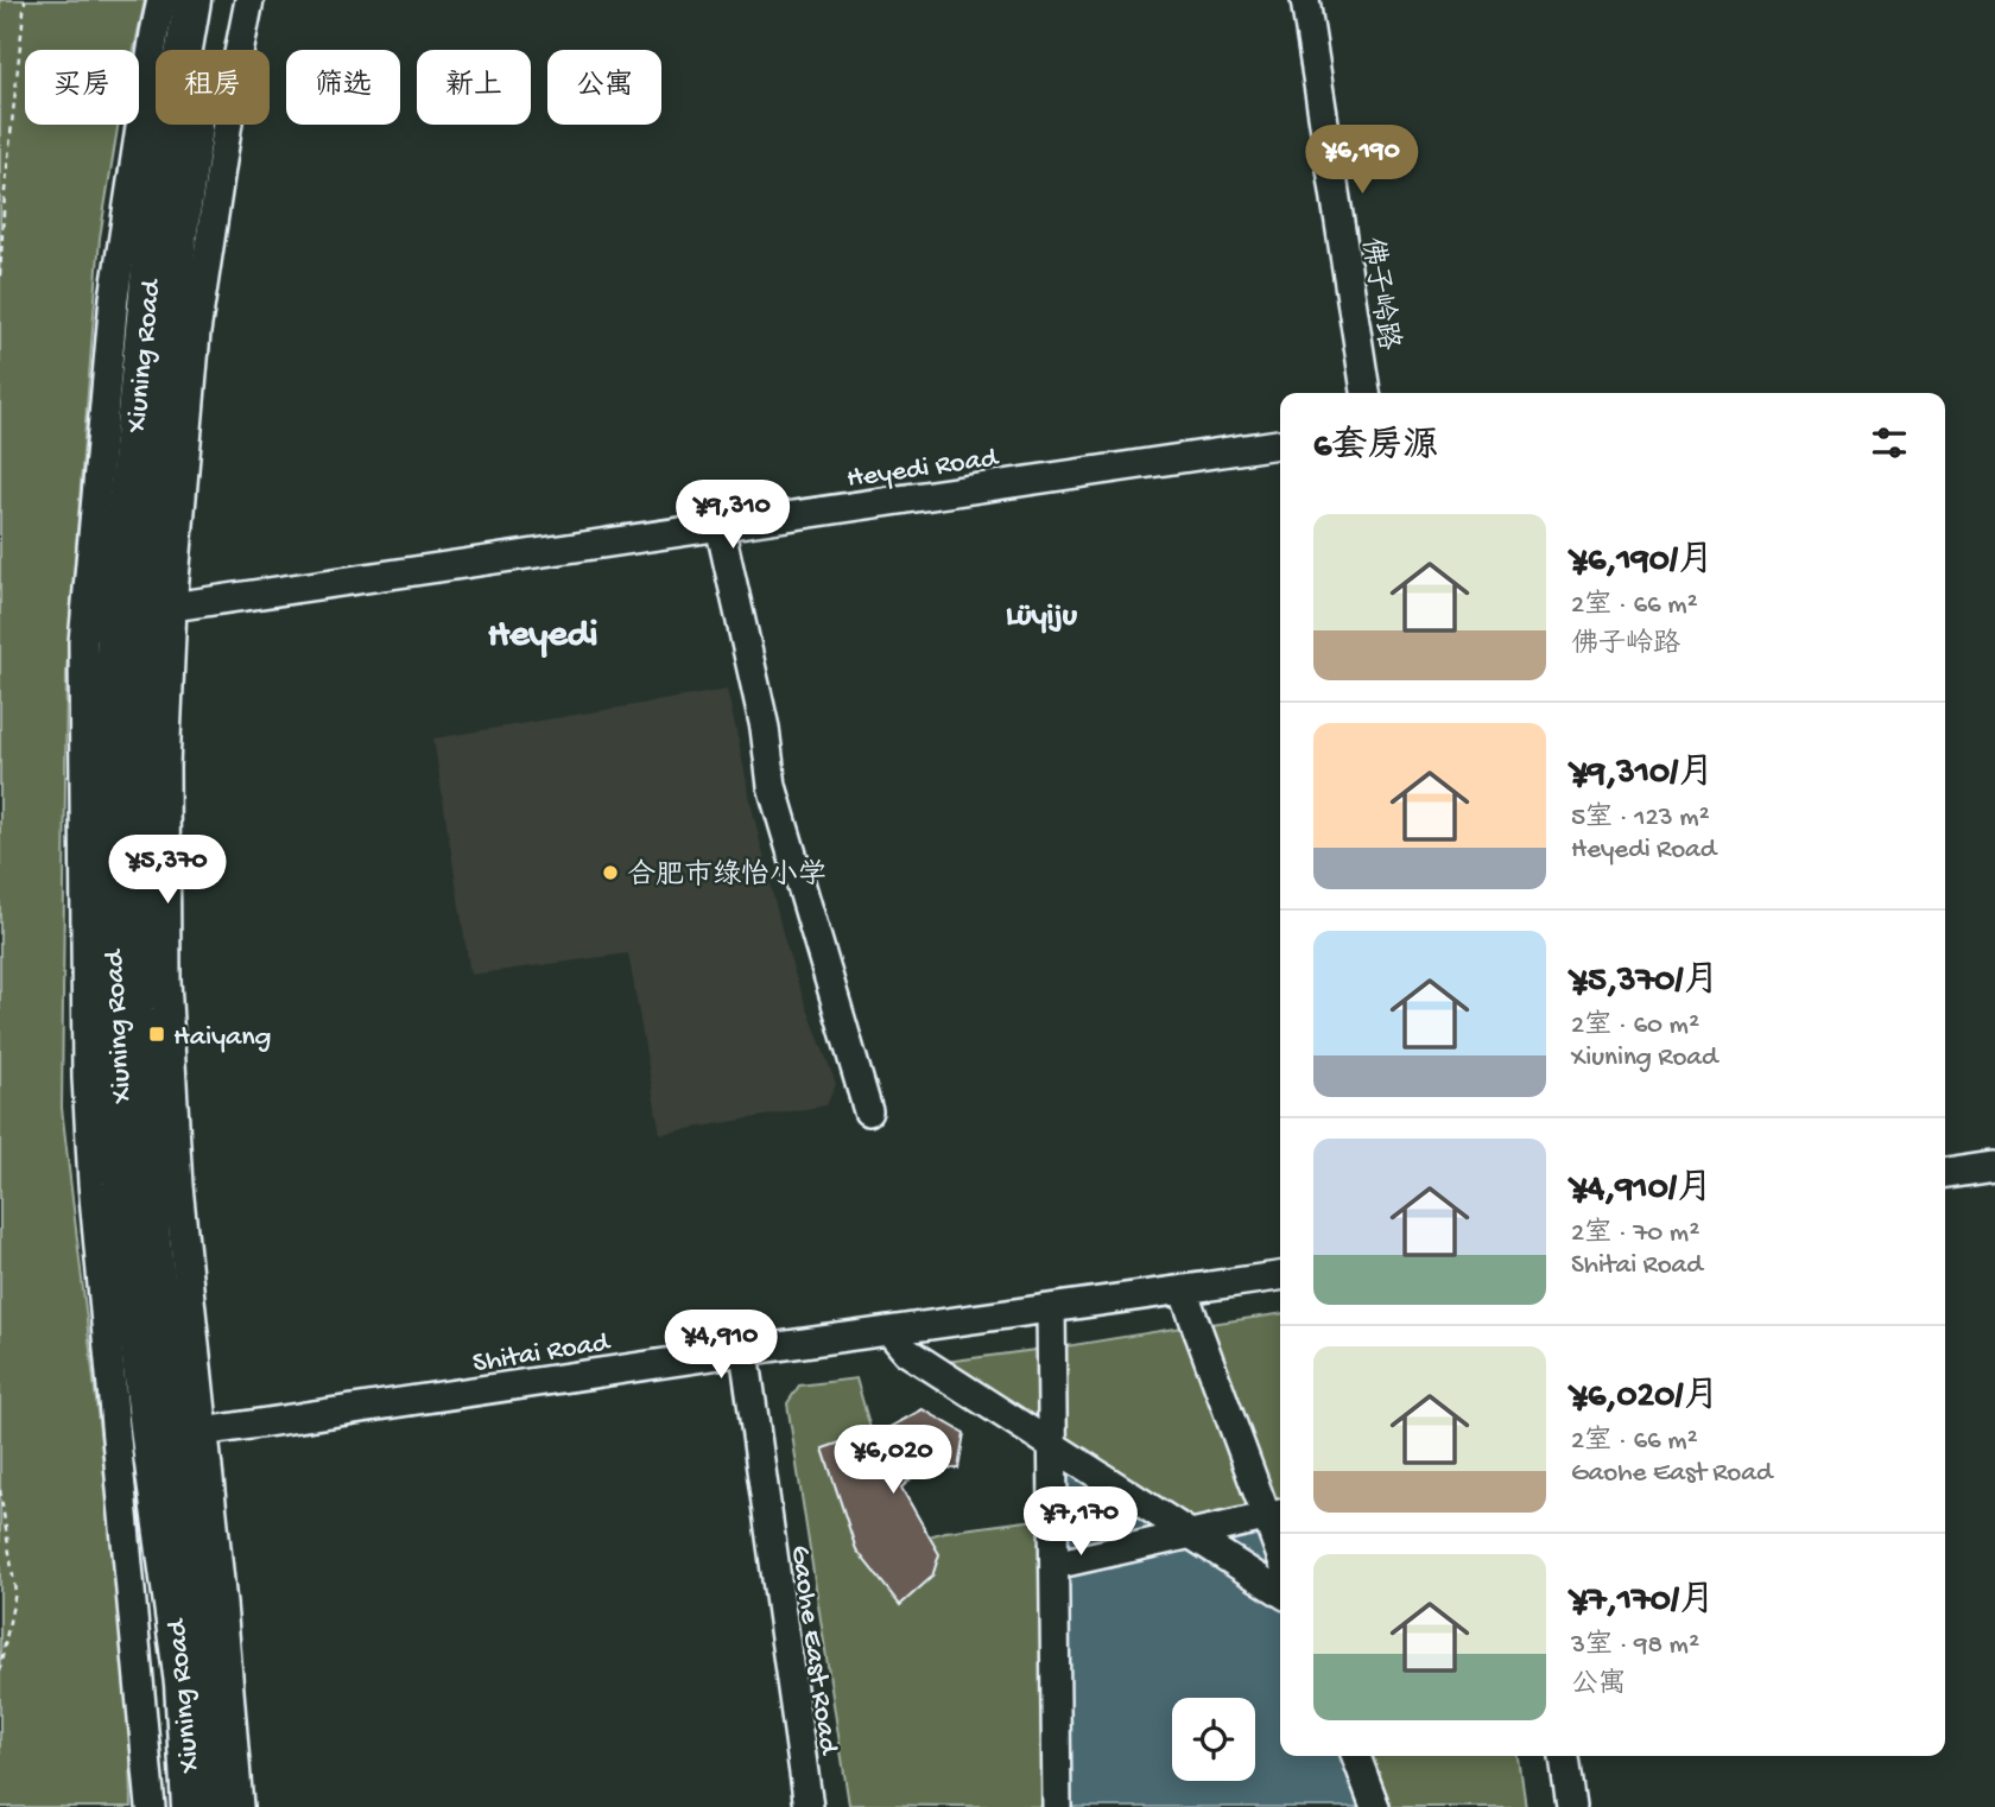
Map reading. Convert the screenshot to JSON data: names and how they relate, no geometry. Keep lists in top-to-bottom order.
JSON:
{
  "streets": {
    "main road": ["Xiuning Road"],
    "street": [
      "佛子岭路",
      "Heyedi Road",
      "Shitai Road",
      "Gaohe East Road"
    ]
  },
  "crossings": [
    ["Xiuning Road", "Shitai Road"],
    ["Shitai Road", "Gaohe East Road"]
  ],
  "districts": ["Lüyiju", "Heyedi"],
  "places": {
    "other": ["合肥市绿怡小学"],
    "transit": ["Haiyang"]
  },
  "page": {
    "chip": [
      "买房",
      "租房",
      "筛选",
      "新上",
      "公寓"
    ],
    "price": [
      "¥6,190",
      "¥9,310",
      "¥5,370",
      "¥4,910",
      "¥6,020",
      "¥7,170"
    ],
    "heading": "6套房源",
    "list": [
      {
        "name": "¥6,190/月",
        "note": "2室 · 66 m² · 佛子岭路"
      },
      {
        "name": "¥9,310/月",
        "note": "5室 · 123 m² · Heyedi Road"
      },
      {
        "name": "¥5,370/月",
        "note": "2室 · 60 m² · Xiuning Road"
      },
      {
        "name": "¥4,910/月",
        "note": "2室 · 70 m² · Shitai Road"
      },
      {
        "name": "¥6,020/月",
        "note": "2室 · 66 m² · Gaohe East Road"
      },
      {
        "name": "¥7,170/月",
        "note": "3室 · 98 m² · 公寓"
      }
    ]
  }
}
